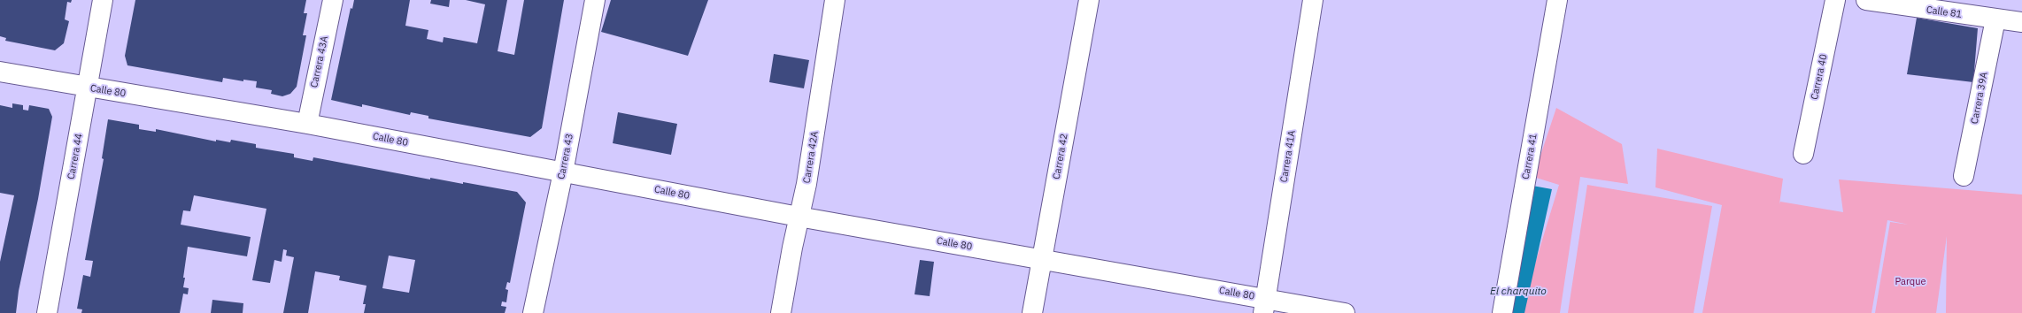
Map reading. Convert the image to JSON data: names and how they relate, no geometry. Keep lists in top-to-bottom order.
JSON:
{
  "streets": {
    "street": [
      "Calle 81",
      "Carrera 43A",
      "Carrera 40",
      "Calle 80",
      "Carrera 39A",
      "Carrera 44",
      "Carrera 43",
      "Carrera 42",
      "Carrera 41A",
      "Carrera 41",
      "Carrera 42A"
    ]
  },
  "crossings": [
    ["Calle 81", "Carrera 39A"],
    ["Carrera 43A", "Calle 80"],
    ["Calle 80", "Carrera 44"],
    ["Calle 80", "Carrera 43"],
    ["Calle 80", "Carrera 42"],
    ["Calle 80", "Carrera 41A"],
    ["Calle 80", "Carrera 42A"]
  ],
  "water": ["El charquito"],
  "parks": ["Parque"]
}
